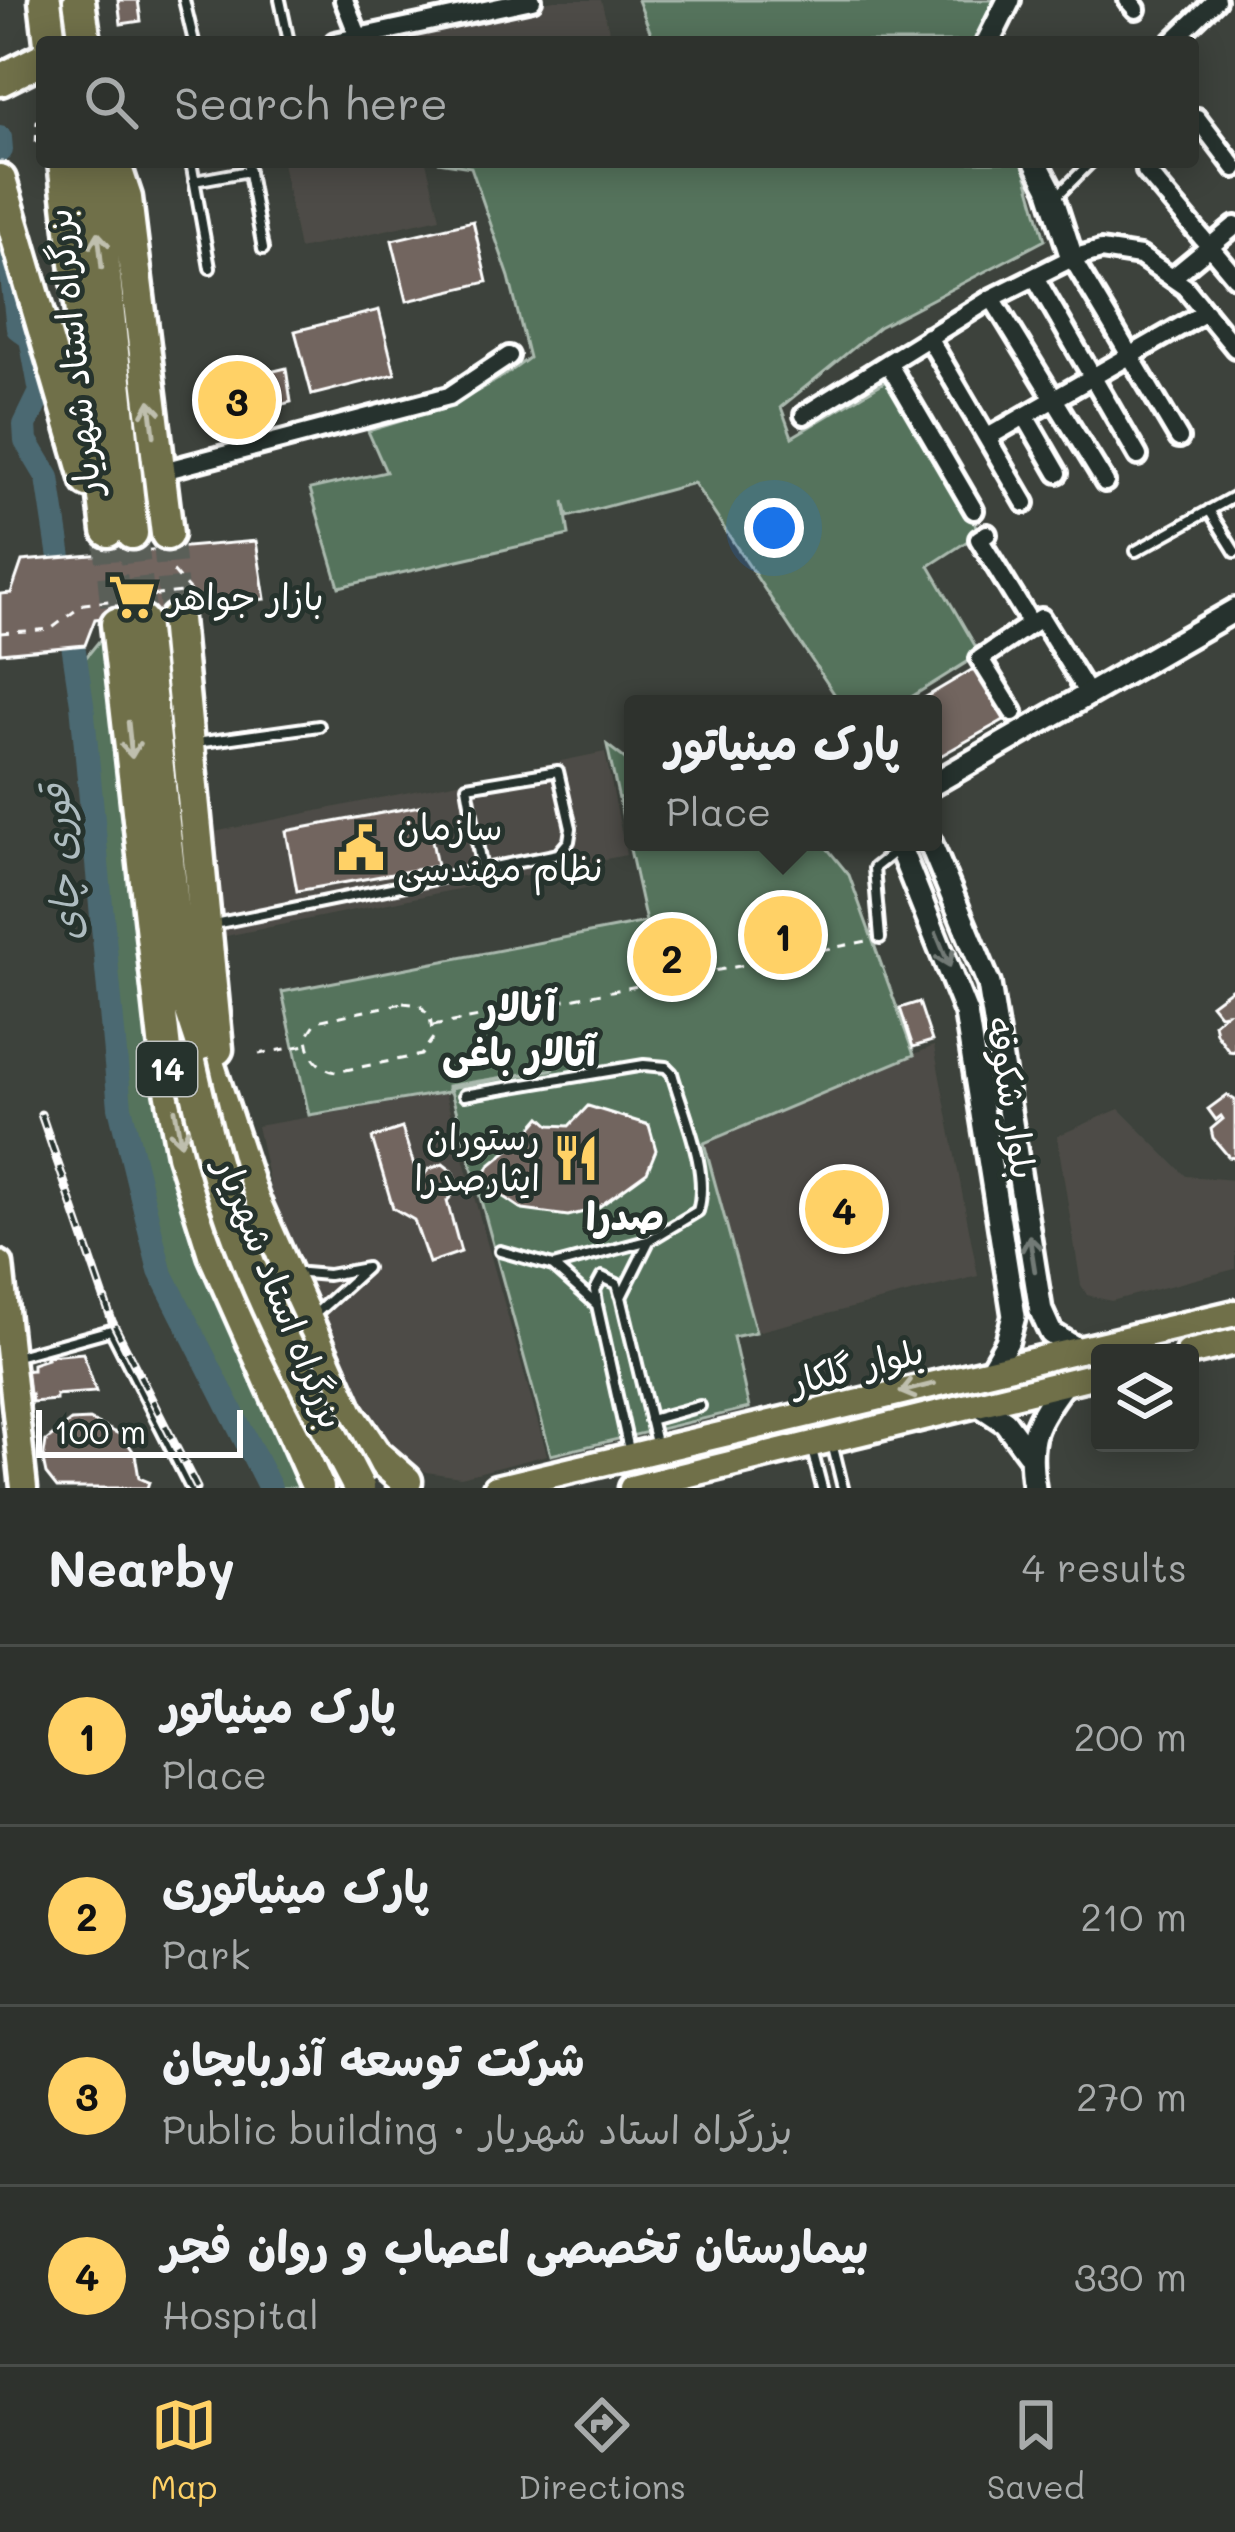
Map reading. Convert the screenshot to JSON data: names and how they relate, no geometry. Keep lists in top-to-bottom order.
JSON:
{
  "streets": {
    "highway": ["بزرگراه استاد شهریار", "14"],
    "main road": ["بلوار شکوفه", "بلوار گلکار"]
  },
  "districts": ["آنالار آتالار باغی", "صدرا"],
  "water": ["قوری چای"],
  "places": {
    "supermarket": ["بازار جواهر"],
    "public building": ["سازمان نظام مهندسی"],
    "restaurant": ["رستوران ایثارصدرا"]
  },
  "scale_bar": "100 m",
  "page": {
    "search": "Search here",
    "pins": [
      "3",
      "1",
      "2",
      "4"
    ],
    "popup": ["پارک مینیاتور", "Place"],
    "scale": "100 m",
    "heading": ["Nearby", "4 results"],
    "list": [
      {
        "mark": "1",
        "name": "پارک مینیاتور",
        "note": "Place",
        "value": "200 m"
      },
      {
        "mark": "2",
        "name": "پارک مینیاتوری",
        "note": "Park",
        "value": "210 m"
      },
      {
        "mark": "3",
        "name": "شرکت توسعه آذربایجان",
        "note": "Public building · بزرگراه استاد شهریار",
        "value": "270 m"
      },
      {
        "mark": "4",
        "name": "بیمارستان تخصصی اعصاب و روان فجر",
        "note": "Hospital",
        "value": "330 m"
      }
    ],
    "nav": ["Map", "Directions", "Saved"]
  }
}
